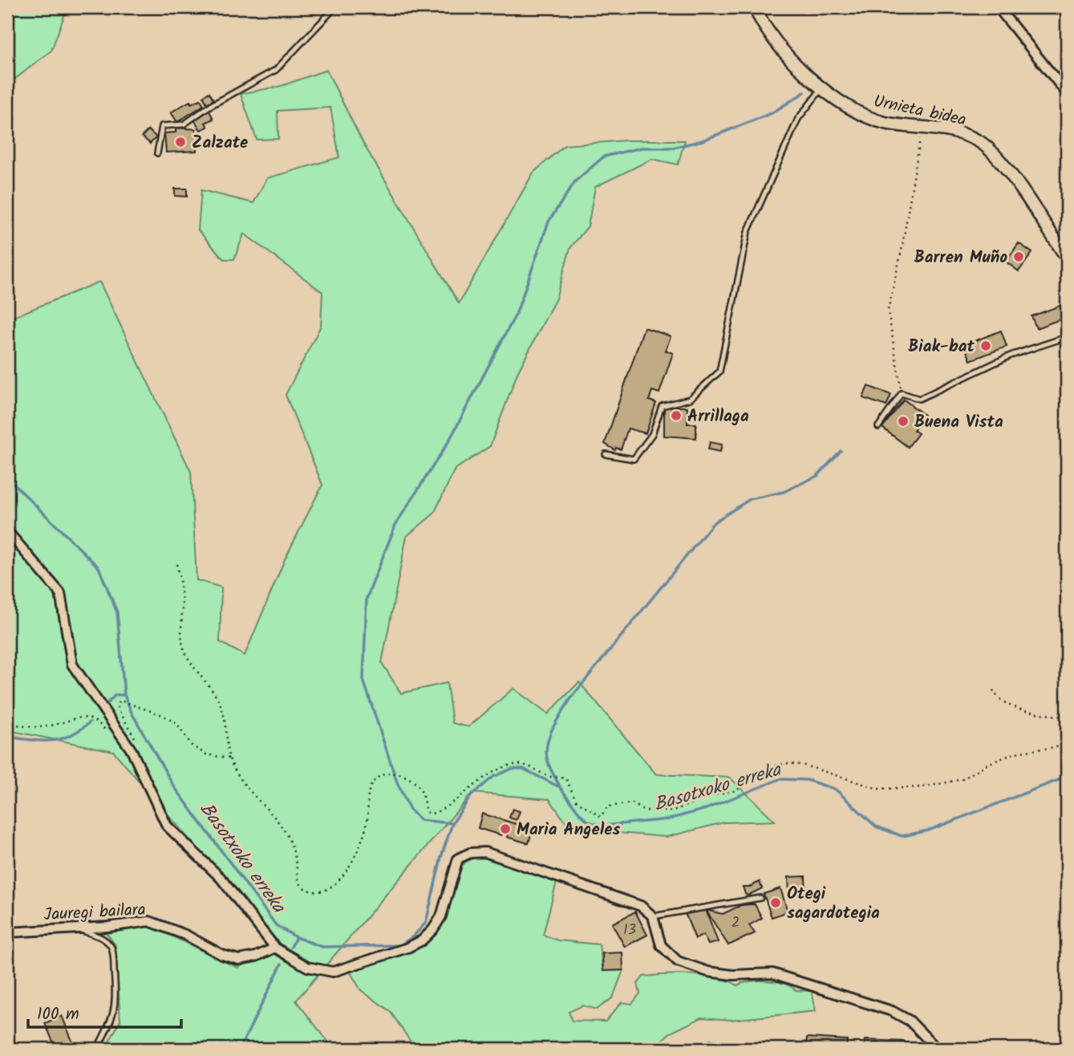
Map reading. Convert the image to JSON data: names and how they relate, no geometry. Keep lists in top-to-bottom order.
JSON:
{
  "streets": {
    "street": ["Urnieta bidea", "Jauregi bailara"]
  },
  "water": ["Basotxoko erreka"],
  "places": [
    "Zalzate",
    "Barren Muño",
    "Biak-bat",
    "Arrillaga",
    "Buena Vista",
    "Maria Angeles",
    "Otegi sagardotegia"
  ],
  "house_numbers": ["2", "13"],
  "scale_bar": "100 m"
}
